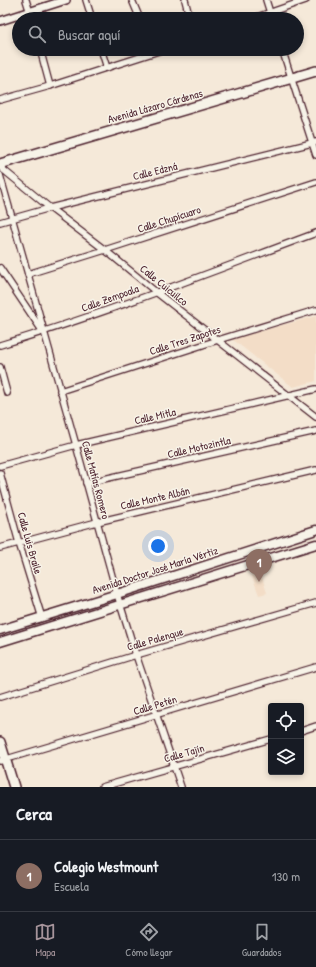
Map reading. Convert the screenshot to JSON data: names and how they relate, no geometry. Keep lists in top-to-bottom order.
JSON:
{
  "streets": {
    "main road": ["Avenida Lázaro Cárdenas", "Avenida Doctor José María Vértiz"],
    "street": [
      "Calle Edzná",
      "Calle Chupícuaro",
      "Calle Cuicuilco",
      "Calle Zempoala",
      "Calle Tres Zapotes",
      "Calle Mitla",
      "Calle Motozintla",
      "Calle Matías Romero",
      "Calle Monte Albán",
      "Calle Luis Braile",
      "Calle Palenque",
      "Calle Petén",
      "Calle Tajín"
    ]
  },
  "crossings": [
    ["Calle Edzná", "Calle Cuicuilco"],
    ["Calle Edzná", "Calle Matías Romero"],
    ["Calle Chupícuaro", "Calle Cuicuilco"],
    ["Calle Chupícuaro", "Calle Matías Romero"],
    ["Calle Cuicuilco", "Calle Zempoala"],
    ["Calle Cuicuilco", "Calle Tres Zapotes"],
    ["Calle Cuicuilco", "Calle Mitla"],
    ["Calle Zempoala", "Calle Matías Romero"],
    ["Calle Tres Zapotes", "Calle Matías Romero"],
    ["Calle Mitla", "Calle Matías Romero"],
    ["Calle Motozintla", "Calle Matías Romero"],
    ["Calle Matías Romero", "Calle Monte Albán"],
    ["Calle Matías Romero", "Avenida Doctor José María Vértiz"],
    ["Calle Matías Romero", "Calle Palenque"],
    ["Calle Matías Romero", "Calle Petén"],
    ["Calle Matías Romero", "Calle Tajín"],
    ["Calle Monte Albán", "Calle Luis Braile"],
    ["Calle Luis Braile", "Avenida Doctor José María Vértiz"]
  ],
  "page": {
    "search": "Buscar aquí",
    "pins": "1",
    "heading": "Cerca",
    "list": [
      {
        "mark": "1",
        "name": "Colegio Westmount",
        "note": "Escuela",
        "value": "130 m"
      }
    ],
    "nav": ["Mapa", "Cómo llegar", "Guardados"]
  }
}
